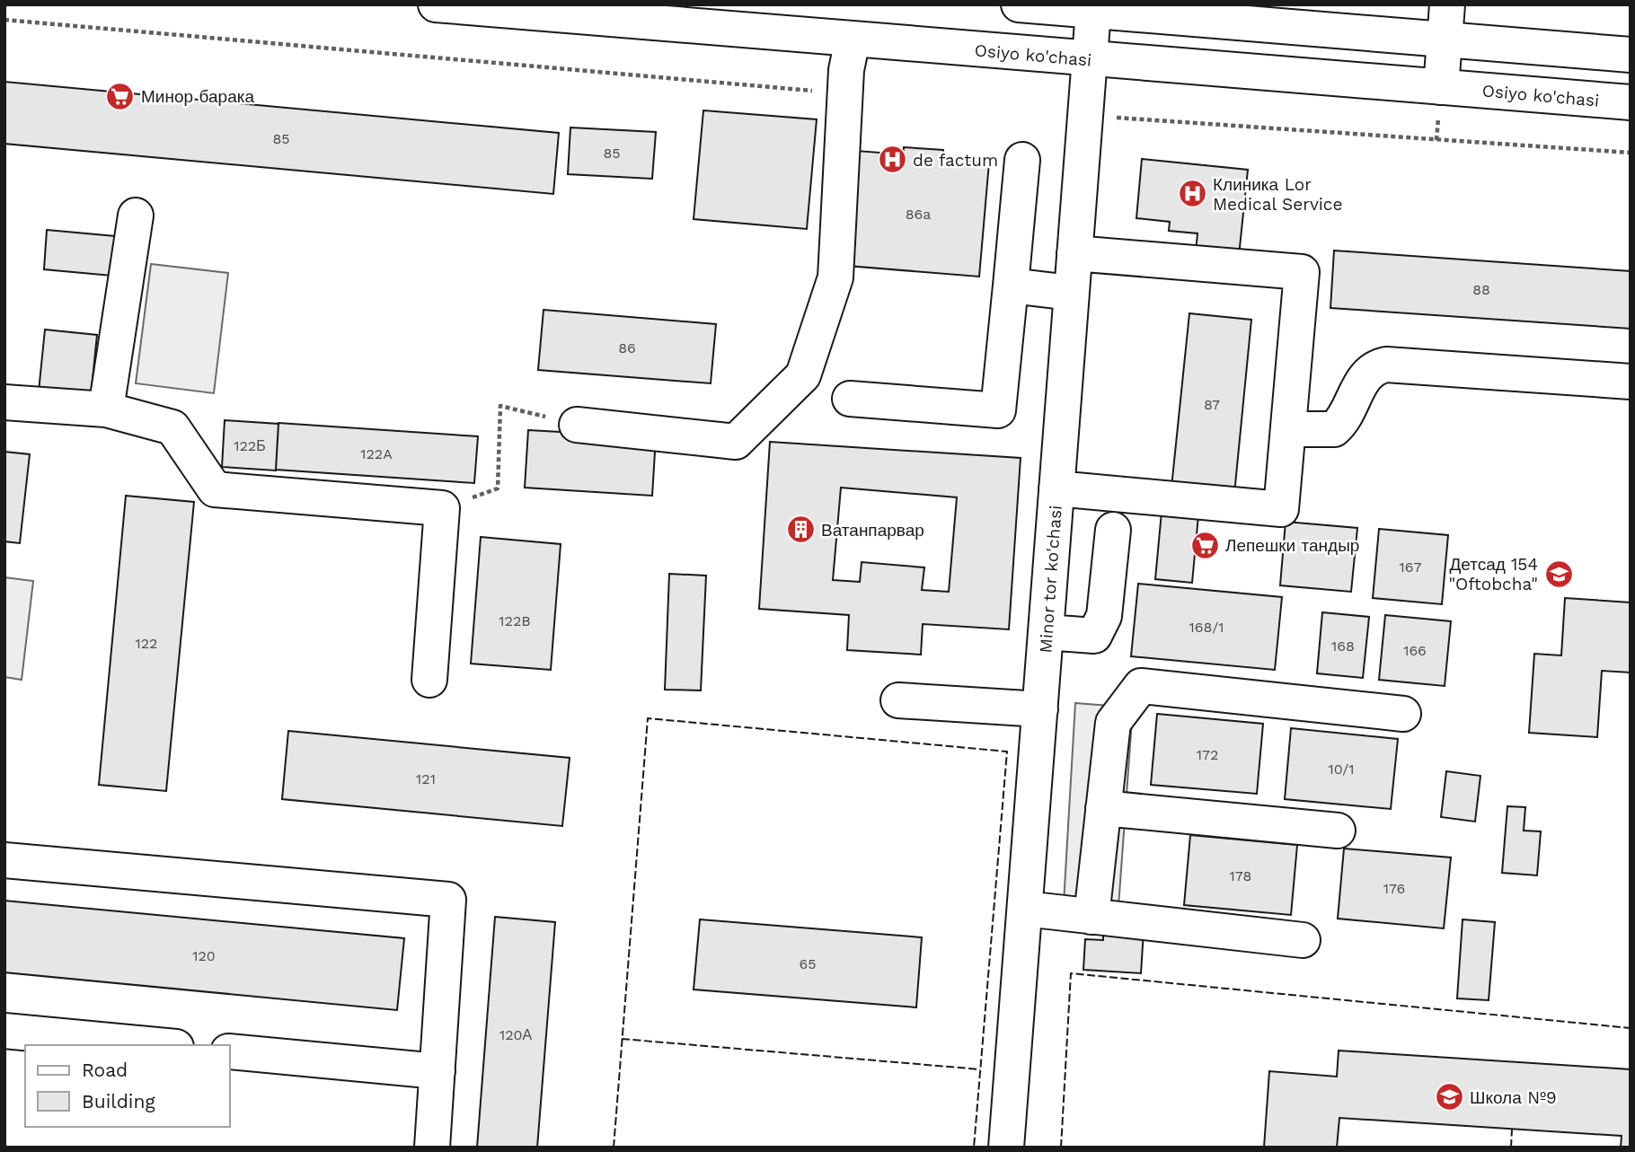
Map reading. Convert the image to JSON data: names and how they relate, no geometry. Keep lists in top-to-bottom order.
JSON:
{
  "streets": {
    "main road": ["Osiyo ko'chasi", "Minor tor ko'chasi"]
  },
  "crossings": [
    ["Osiyo ko'chasi", "Minor tor ko'chasi"]
  ],
  "places": {
    "supermarket": ["Минор барака", "Лепешки тандыр"],
    "hospital": ["de factum", "Клиника Lor Medical Service"],
    "building": ["Ватанпарвар"],
    "school or university": ["Детсад 154 \"Oftobcha\"", "Школа №9"]
  },
  "house_numbers": [
    "85",
    "85",
    "86a",
    "88",
    "86",
    "87",
    "122Б",
    "122A",
    "167",
    "122B",
    "168/1",
    "122",
    "168",
    "166",
    "172",
    "10/1",
    "121",
    "178",
    "176",
    "120",
    "65",
    "120А"
  ],
  "legend": ["Road", "Building"]
}
